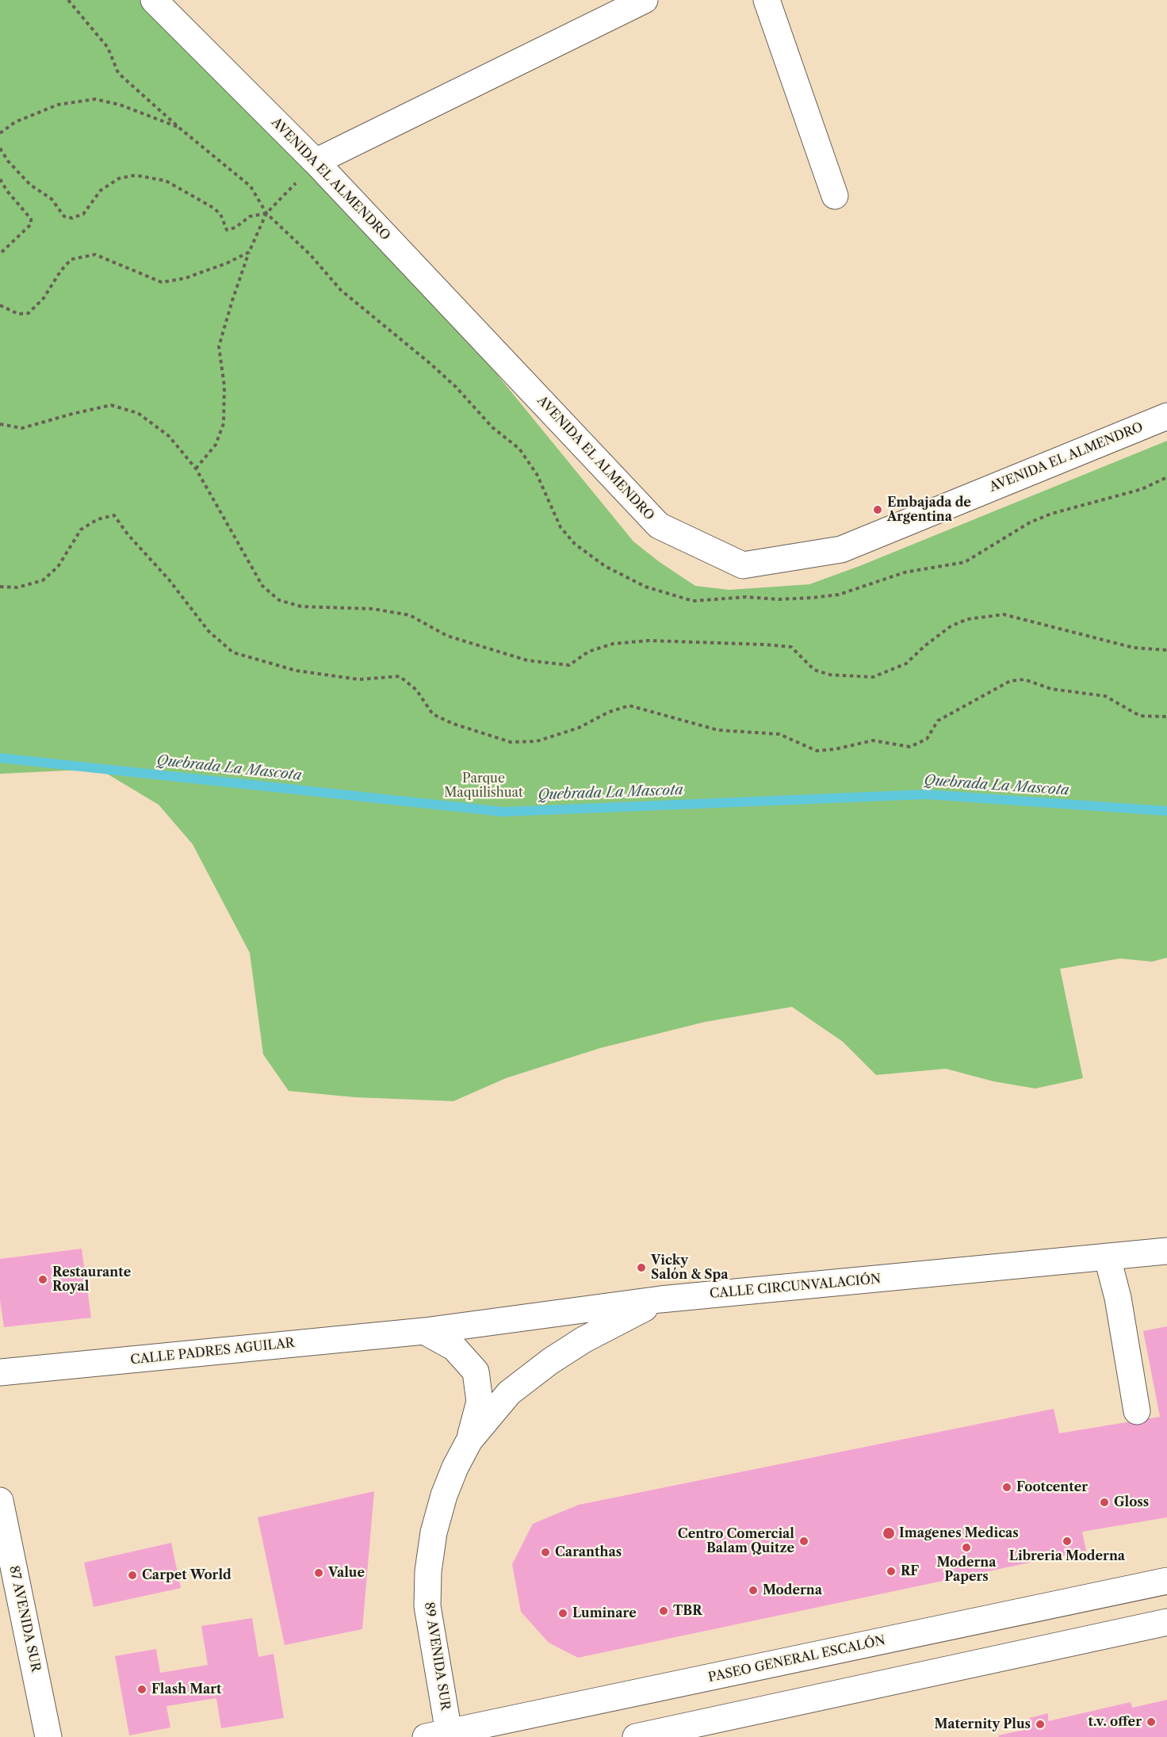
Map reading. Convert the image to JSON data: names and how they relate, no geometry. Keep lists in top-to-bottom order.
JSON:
{
  "streets": {
    "street": [
      "AVENIDA EL ALMENDRO",
      "CALLE CIRCUNVALACIÓN",
      "CALLE PADRES AGUILAR",
      "87 AVENIDA SUR",
      "89 AVENIDA SUR",
      "PASEO GENERAL ESCALÓN"
    ]
  },
  "crossings": [
    ["CALLE CIRCUNVALACIÓN", "CALLE PADRES AGUILAR"],
    ["CALLE CIRCUNVALACIÓN", "89 AVENIDA SUR"],
    ["CALLE PADRES AGUILAR", "89 AVENIDA SUR"],
    ["89 AVENIDA SUR", "PASEO GENERAL ESCALÓN"]
  ],
  "water": ["Quebrada La Mascota"],
  "parks": ["Parque Maquilishuat"],
  "places": [
    "Embajada de Argentina",
    "Vicky Salón & Spa",
    "Restaurante Royal",
    "Footcenter",
    "Gloss",
    "Imagenes Medicas",
    "Centro Comercial Balam Quitze",
    "Libreria Moderna",
    "Moderna Papers",
    "Caranthas",
    "RF",
    "Value",
    "Carpet World",
    "Moderna",
    "TBR",
    "Luminare",
    "Flash Mart",
    "t.v. offer",
    "Maternity Plus"
  ]
}
